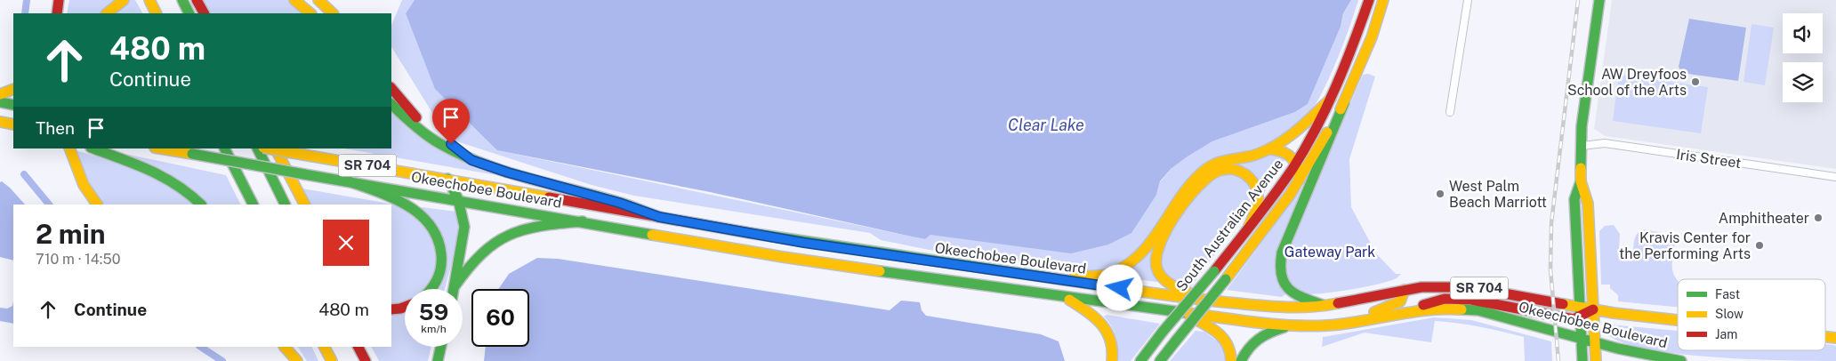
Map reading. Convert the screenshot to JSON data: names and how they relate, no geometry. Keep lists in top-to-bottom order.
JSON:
{
  "streets": {
    "main road": ["SR 704", "Okeechobee Boulevard", "South Australian Avenue"],
    "street": ["Iris Street"]
  },
  "water": ["Clear Lake"],
  "parks": ["Gateway Park"],
  "places": [
    "AW Dreyfoos School of the Arts",
    "West Palm Beach Marriott",
    "Amphitheater",
    "Kravis Center for the Performing Arts"
  ],
  "legend": ["Fast", "Slow", "Jam"],
  "page": {
    "turn": ["480 m", "Continue"],
    "then": "Then",
    "heading": ["2 min", "710 m · 14:50"],
    "list": [
      {
        "name": "Continue",
        "value": "480 m"
      }
    ],
    "speed": "59 km/h",
    "limit": "60"
  }
}
